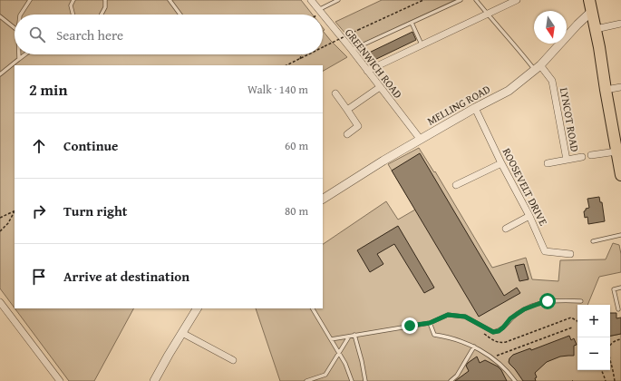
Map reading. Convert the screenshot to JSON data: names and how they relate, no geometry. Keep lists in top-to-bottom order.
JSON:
{
  "streets": {
    "street": [
      "GREENWICH ROAD",
      "MELLING ROAD",
      "LYNCOT ROAD",
      "ROOSEVELT DRIVE"
    ]
  },
  "crossings": [
    ["GREENWICH ROAD", "MELLING ROAD"],
    ["MELLING ROAD", "LYNCOT ROAD"],
    ["MELLING ROAD", "ROOSEVELT DRIVE"]
  ],
  "north": "bottom",
  "page": {
    "search": "Search here",
    "heading": ["2 min", "Walk · 140 m"],
    "list": [
      ["Continue", "60 m"],
      ["Turn right", "80 m"],
      "Arrive at destination"
    ],
    "map_buttons": ["+", "−"]
  }
}
